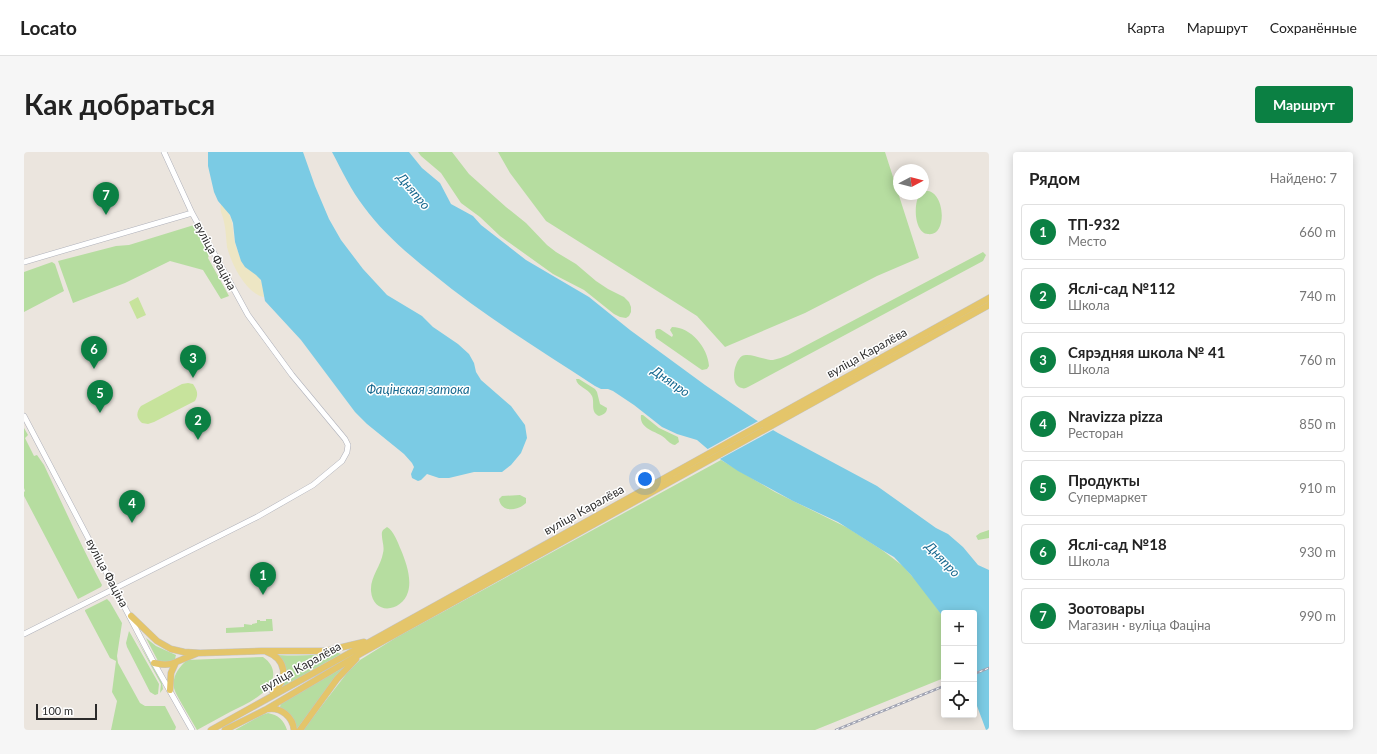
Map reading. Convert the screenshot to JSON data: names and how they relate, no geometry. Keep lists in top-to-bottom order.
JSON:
{
  "streets": {
    "main road": ["вуліца Каралёва"],
    "street": ["вуліца Фаціна"]
  },
  "water": ["Дняпро", "Фацінская затока"],
  "scale_bar": "100 m",
  "north": "right",
  "page": {
    "header": "Locato",
    "nav": ["Карта", "Маршрут", "Сохранённые"],
    "buttons": "Маршрут",
    "title": "Как добраться",
    "heading": ["Рядом", "Найдено: 7"],
    "pins": [
      "7",
      "6",
      "3",
      "5",
      "2",
      "4",
      "1"
    ],
    "list": [
      {
        "mark": "1",
        "name": "ТП-932",
        "note": "Место",
        "value": "660 m"
      },
      {
        "mark": "2",
        "name": "Яслі-сад №112",
        "note": "Школа",
        "value": "740 m"
      },
      {
        "mark": "3",
        "name": "Сярэдняя школа № 41",
        "note": "Школа",
        "value": "760 m"
      },
      {
        "mark": "4",
        "name": "Nravizza pizza",
        "note": "Ресторан",
        "value": "850 m"
      },
      {
        "mark": "5",
        "name": "Продукты",
        "note": "Супермаркет",
        "value": "910 m"
      },
      {
        "mark": "6",
        "name": "Яслі-сад №18",
        "note": "Школа",
        "value": "930 m"
      },
      {
        "mark": "7",
        "name": "Зоотовары",
        "note": "Магазин · вуліца Фаціна",
        "value": "990 m"
      }
    ],
    "map_buttons": ["+", "−"],
    "scale": "100 m"
  }
}
